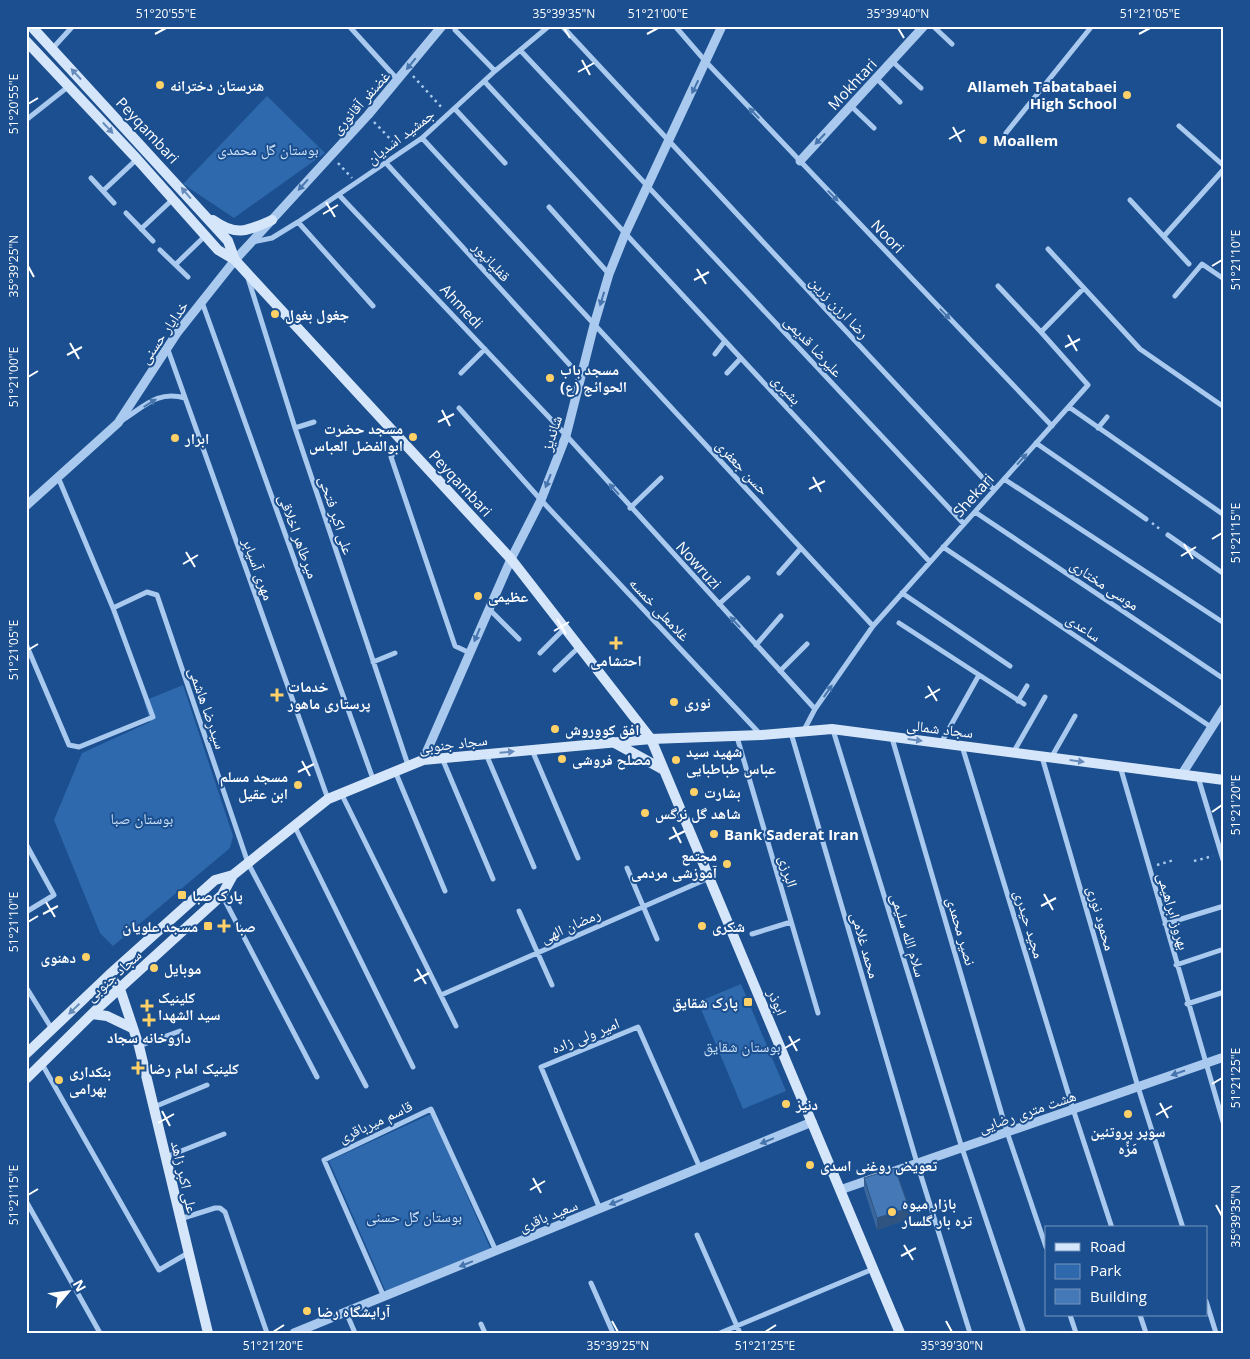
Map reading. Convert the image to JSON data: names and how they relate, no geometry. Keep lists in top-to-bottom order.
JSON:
{
  "streets": {
    "main road": [
      "Peyqambari",
      "سجاد شمالی",
      "سجاد جنوبی",
      "ابوذر",
      "علی اکبر زاهد"
    ],
    "street": [
      "Mokhtari",
      "غضنفر آقانوری",
      "جمشید اسدیان",
      "Noori",
      "قفلیانپور",
      "Ahmedi",
      "رضا ارزن زرین",
      "خدایار حسنی",
      "علیرضا قدیمی",
      "بشیری",
      "شاندیز",
      "حسن جعفری",
      "Shekari",
      "علی اکبر فتحی",
      "میرطاهر اخلاقی",
      "Nowruzi",
      "مهری آسیابر",
      "موسی مختاری",
      "غلامعلی خمسه",
      "ساعدی",
      "سیدرضا هاشمی",
      "البرزی",
      "بهروز ابراهیمی",
      "محمود نوری",
      "مجید حیدری",
      "رمضان الهی",
      "نصیر محمدی",
      "سلام الله سلیمی",
      "محمد غلامی",
      "امیر ولی زاده",
      "هشت متری رضایی",
      "قاسم میرباقری",
      "سعید باقری"
    ]
  },
  "crossings": [
    ["Mokhtari", "Noori"],
    ["غضنفر آقانوری", "Peyqambari"],
    ["غضنفر آقانوری", "جمشید اسدیان"],
    ["غضنفر آقانوری", "خدایار حسنی"],
    ["Peyqambari", "خدایار حسنی"],
    ["Peyqambari", "شاندیز"],
    ["Peyqambari", "علی اکبر فتحی"],
    ["Peyqambari", "سجاد شمالی"],
    ["Peyqambari", "سجاد جنوبی"],
    ["Peyqambari", "ابوذر"],
    ["جمشید اسدیان", "قفلیانپور"],
    ["جمشید اسدیان", "Ahmedi"],
    ["جمشید اسدیان", "علیرضا قدیمی"],
    ["جمشید اسدیان", "بشیری"],
    ["جمشید اسدیان", "حسن جعفری"],
    ["Noori", "شاندیز"],
    ["Noori", "Shekari"],
    ["قفلیانپور", "شاندیز"],
    ["Ahmedi", "شاندیز"],
    ["Ahmedi", "Nowruzi"],
    ["رضا ارزن زرین", "شاندیز"],
    ["رضا ارزن زرین", "Shekari"],
    ["خدایار حسنی", "میرطاهر اخلاقی"],
    ["خدایار حسنی", "مهری آسیابر"],
    ["علیرضا قدیمی", "شاندیز"],
    ["علیرضا قدیمی", "Shekari"],
    ["بشیری", "شاندیز"],
    ["بشیری", "Shekari"],
    ["شاندیز", "حسن جعفری"],
    ["شاندیز", "Nowruzi"],
    ["شاندیز", "غلامعلی خمسه"],
    ["شاندیز", "سجاد جنوبی"],
    ["حسن جعفری", "Shekari"],
    ["Shekari", "Nowruzi"],
    ["Shekari", "موسی مختاری"],
    ["Shekari", "ساعدی"],
    ["Shekari", "سجاد شمالی"],
    ["علی اکبر فتحی", "سجاد جنوبی"],
    ["میرطاهر اخلاقی", "سجاد جنوبی"],
    ["مهری آسیابر", "سجاد جنوبی"],
    ["غلامعلی خمسه", "سجاد شمالی"],
    ["سیدرضا هاشمی", "سجاد جنوبی"],
    ["سجاد شمالی", "سجاد جنوبی"],
    ["سجاد شمالی", "البرزی"],
    ["سجاد شمالی", "بهروز ابراهیمی"],
    ["سجاد شمالی", "محمود نوری"],
    ["سجاد شمالی", "مجید حیدری"],
    ["سجاد شمالی", "نصیر محمدی"],
    ["سجاد شمالی", "سلام الله سلیمی"],
    ["سجاد شمالی", "محمد غلامی"],
    ["سجاد شمالی", "ابوذر"],
    ["سجاد جنوبی", "ابوذر"],
    ["سجاد جنوبی", "علی اکبر زاهد"],
    ["بهروز ابراهیمی", "هشت متری رضایی"],
    ["محمود نوری", "هشت متری رضایی"],
    ["مجید حیدری", "هشت متری رضایی"],
    ["رمضان الهی", "ابوذر"],
    ["نصیر محمدی", "هشت متری رضایی"],
    ["سلام الله سلیمی", "هشت متری رضایی"],
    ["محمد غلامی", "هشت متری رضایی"],
    ["ابوذر", "هشت متری رضایی"],
    ["ابوذر", "سعید باقری"],
    ["امیر ولی زاده", "سعید باقری"],
    ["قاسم میرباقری", "سعید باقری"]
  ],
  "one_way": [
    "Mokhtari",
    "غضنفر آقانوری",
    "Nowruzi",
    "سعید باقری"
  ],
  "parks": [
    "بوستان گل محمدی",
    "بوستان صبا",
    "بوستان شقایق",
    "بوستان گل حسنی"
  ],
  "places": {
    "other": [
      "هنرستان دخترانه",
      "Allameh Tabatabaei High School",
      "Moallem",
      "جغول بغول",
      "مسجد باب الحوائج (ع)",
      "مسجد حضرت ابوالفضل العباس",
      "ابرار",
      "عظیمی",
      "نوری",
      "افق کووروش",
      "مصلح فروشی",
      "شهید سید عباس طباطبایی",
      "مسجد مسلم ابن عقیل",
      "بشارت",
      "شاهد گل نرگس",
      "Bank Saderat Iran",
      "مجتمع آموزشی مردمی",
      "شکری",
      "دهنوی",
      "موبایل",
      "بنکداری بهرامی",
      "دنیز",
      "سوپر پروتئین مَزِّه",
      "تعویض روغنی اسدی",
      "بازار میوه تره بار گلسار",
      "آرایشگاه رضا"
    ],
    "health": [
      "احتشامی",
      "خدمات پرستاری ماهور",
      "صبا",
      "کلینیک سید الشهدا",
      "داروخانه سجاد",
      "کلینیک امام رضا"
    ],
    "transit": ["پارک صبا", "مسجد علویان", "پارک شقایق"]
  },
  "legend": ["Road", "Park", "Building"],
  "north": "top right",
  "coordinates": [
    "51°20'55\"E",
    "35°39'35\"N",
    "51°21'00\"E",
    "35°39'40\"N",
    "51°21'05\"E",
    "51°21'10\"E",
    "35°39'25\"N",
    "51°21'15\"E",
    "51°21'20\"E",
    "51°21'25\"E",
    "35°39'30\"N"
  ]
}
